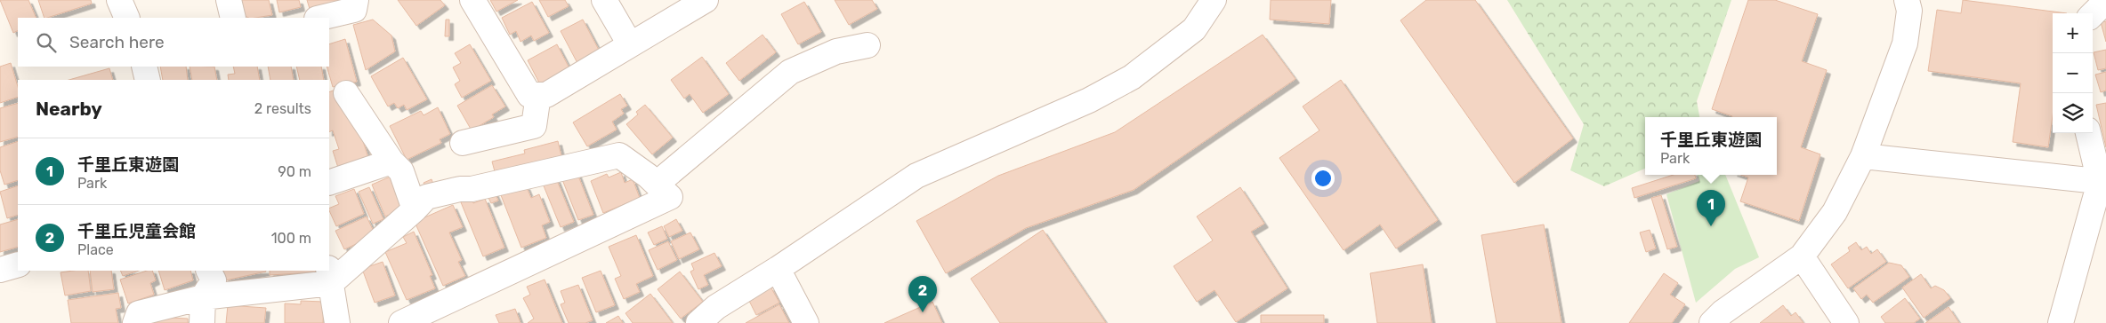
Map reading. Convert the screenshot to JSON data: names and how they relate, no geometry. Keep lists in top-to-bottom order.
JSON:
{
  "page": {
    "map_buttons": ["+", "−"],
    "search": "Search here",
    "heading": ["Nearby", "2 results"],
    "popup": ["千里丘東遊園", "Park"],
    "list": [
      {
        "mark": "1",
        "name": "千里丘東遊園",
        "note": "Park",
        "value": "90 m"
      },
      {
        "mark": "2",
        "name": "千里丘児童会館",
        "note": "Place",
        "value": "100 m"
      }
    ],
    "pins": ["1", "2"]
  }
}
